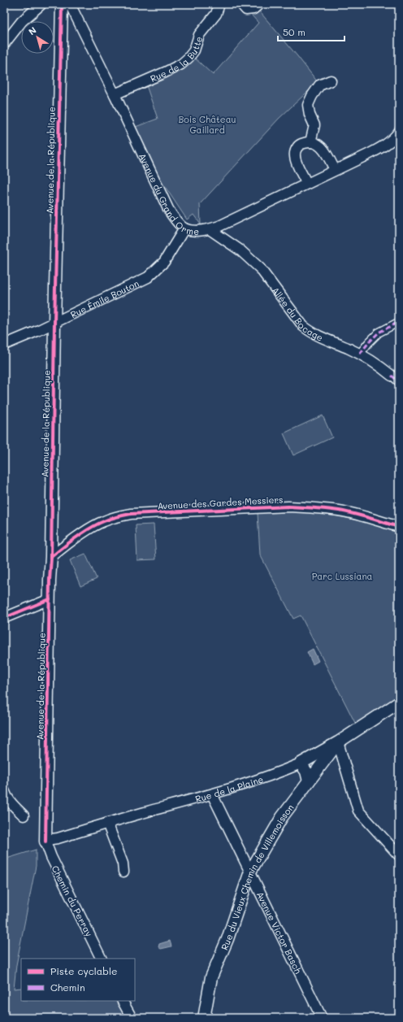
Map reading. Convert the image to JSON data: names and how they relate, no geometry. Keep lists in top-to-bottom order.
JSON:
{
  "streets": {
    "street": [
      "Rue de la Butte",
      "Avenue de la République",
      "Avenue du Grand Orme",
      "Rue Émile Bouton",
      "Allée du Bocage",
      "Avenue des Gardes Messiers",
      "Rue de la Plaine",
      "Rue du Vieux Chemin de Villemoisson",
      "Chemin du Perray",
      "Avenue Victor Basch"
    ]
  },
  "crossings": [
    ["Rue de la Butte", "Avenue du Grand Orme"],
    ["Avenue de la République", "Avenue du Grand Orme"],
    ["Avenue de la République", "Rue Émile Bouton"],
    ["Avenue de la République", "Avenue des Gardes Messiers"],
    ["Avenue de la République", "Rue de la Plaine"],
    ["Avenue de la République", "Chemin du Perray"],
    ["Avenue du Grand Orme", "Rue Émile Bouton"],
    ["Avenue du Grand Orme", "Allée du Bocage"],
    ["Rue de la Plaine", "Rue du Vieux Chemin de Villemoisson"],
    ["Rue de la Plaine", "Chemin du Perray"],
    ["Rue de la Plaine", "Avenue Victor Basch"],
    ["Rue du Vieux Chemin de Villemoisson", "Avenue Victor Basch"]
  ],
  "parks": ["Bois Château Gaillard", "Parc Lussiana"],
  "legend": ["Piste cyclable", "Chemin"],
  "scale_bar": "50 m",
  "north": "top left"
}
